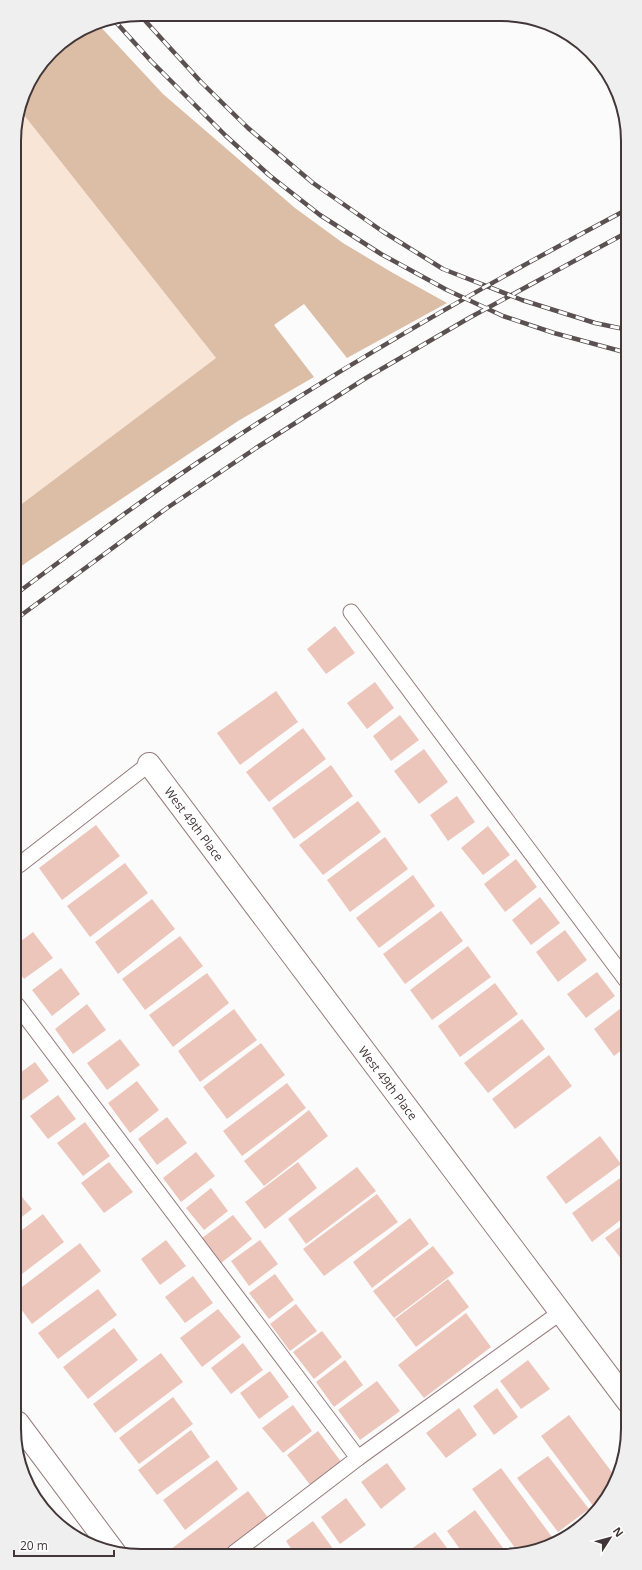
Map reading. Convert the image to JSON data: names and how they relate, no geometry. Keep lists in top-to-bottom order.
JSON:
{
  "streets": {
    "street": ["West 49th Place"]
  },
  "scale_bar": "20 m",
  "north": "top right"
}
